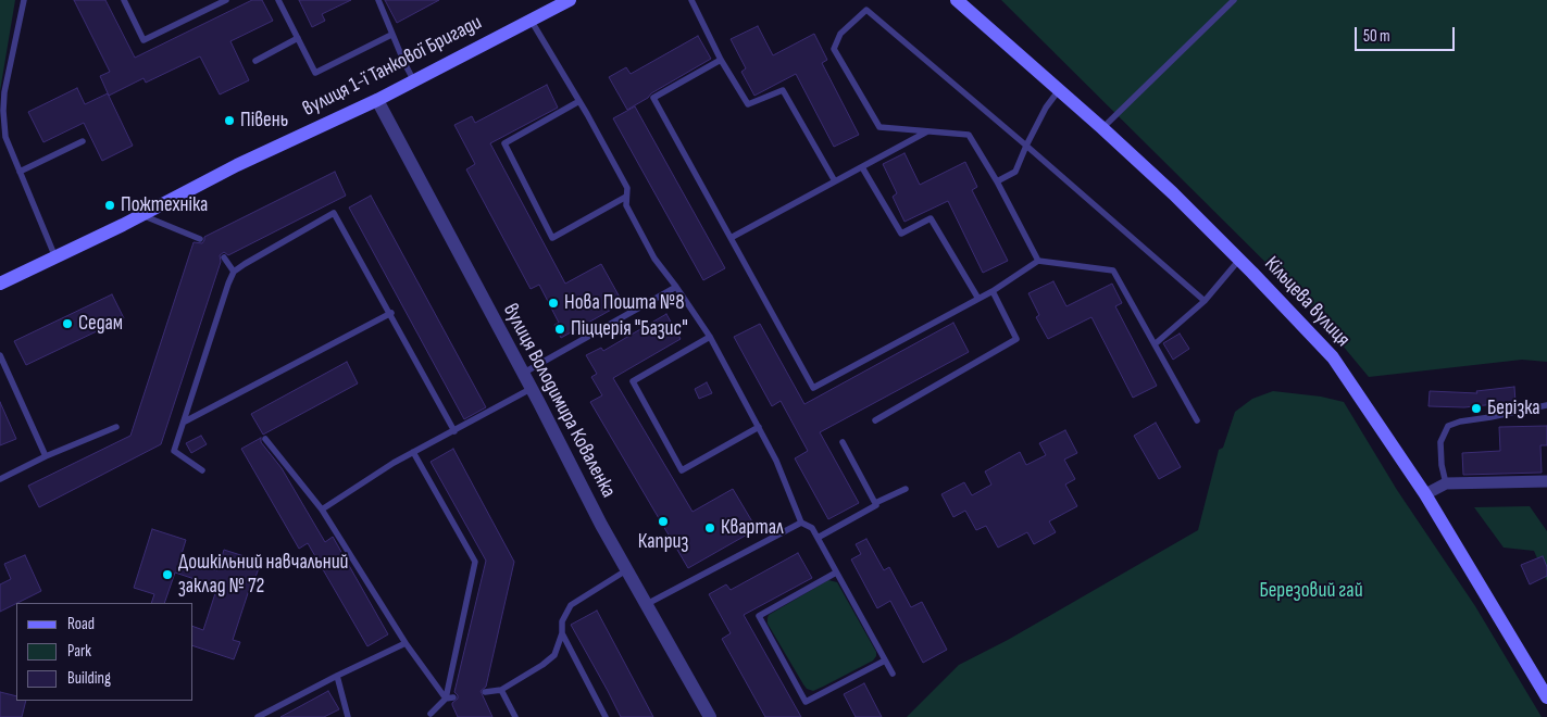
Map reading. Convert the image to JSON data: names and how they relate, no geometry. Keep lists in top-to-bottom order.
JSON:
{
  "streets": {
    "main road": ["вулиця 1-ї Танкової Бригади", "Кільцева вулиця"],
    "street": ["вулиця Володимира Коваленка"]
  },
  "crossings": [
    ["вулиця 1-ї Танкової Бригади", "вулиця Володимира Коваленка"]
  ],
  "parks": ["Березовий гай"],
  "places": [
    "Півень",
    "Пожтехніка",
    "Нова Пошта №8",
    "Седам",
    "Піццерія \"Базис\"",
    "Берізка",
    "Каприз",
    "Квартал",
    "Дошкільний навчальний заклад № 72"
  ],
  "legend": ["Road", "Park", "Building"],
  "scale_bar": "50 m"
}
